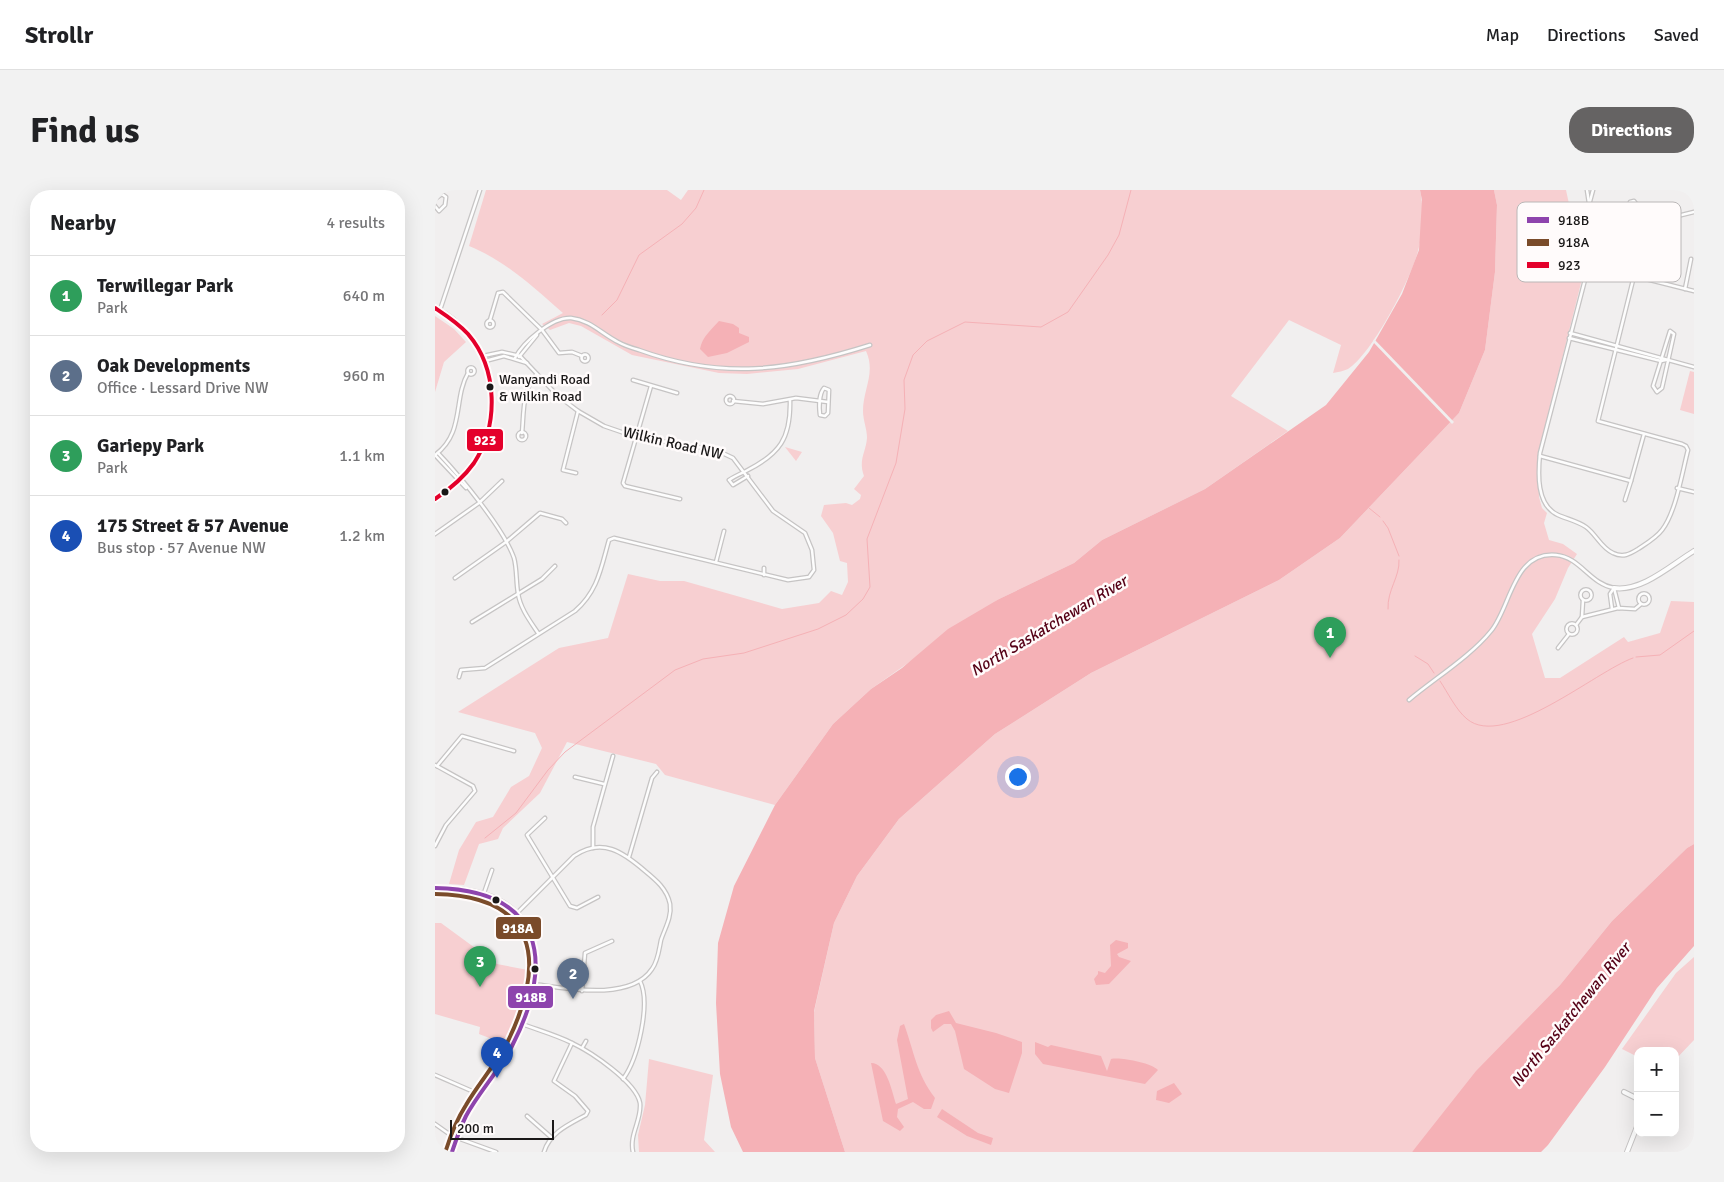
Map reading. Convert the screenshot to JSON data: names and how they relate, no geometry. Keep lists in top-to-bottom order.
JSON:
{
  "streets": {
    "street": ["Wilkin Road NW"]
  },
  "water": ["North Saskatchewan River"],
  "places": ["Wanyandi Road & Wilkin Road"],
  "lines": ["transit line 923", "transit line 918B", "transit line 918A"],
  "legend": ["918B", "918A", "923"],
  "scale_bar": "200 m",
  "page": {
    "header": "Strollr",
    "nav": ["Map", "Directions", "Saved"],
    "buttons": "Directions",
    "title": "Find us",
    "heading": ["Nearby", "4 results"],
    "list": [
      {
        "mark": "1",
        "name": "Terwillegar Park",
        "note": "Park",
        "value": "640 m"
      },
      {
        "mark": "2",
        "name": "Oak Developments",
        "note": "Office · Lessard Drive NW",
        "value": "960 m"
      },
      {
        "mark": "3",
        "name": "Gariepy Park",
        "note": "Park",
        "value": "1.1 km"
      },
      {
        "mark": "4",
        "name": "175 Street & 57 Avenue",
        "note": "Bus stop · 57 Avenue NW",
        "value": "1.2 km"
      }
    ],
    "pins": [
      "1",
      "3",
      "2",
      "4"
    ],
    "map_buttons": ["+", "−"],
    "scale": "200 m"
  }
}
